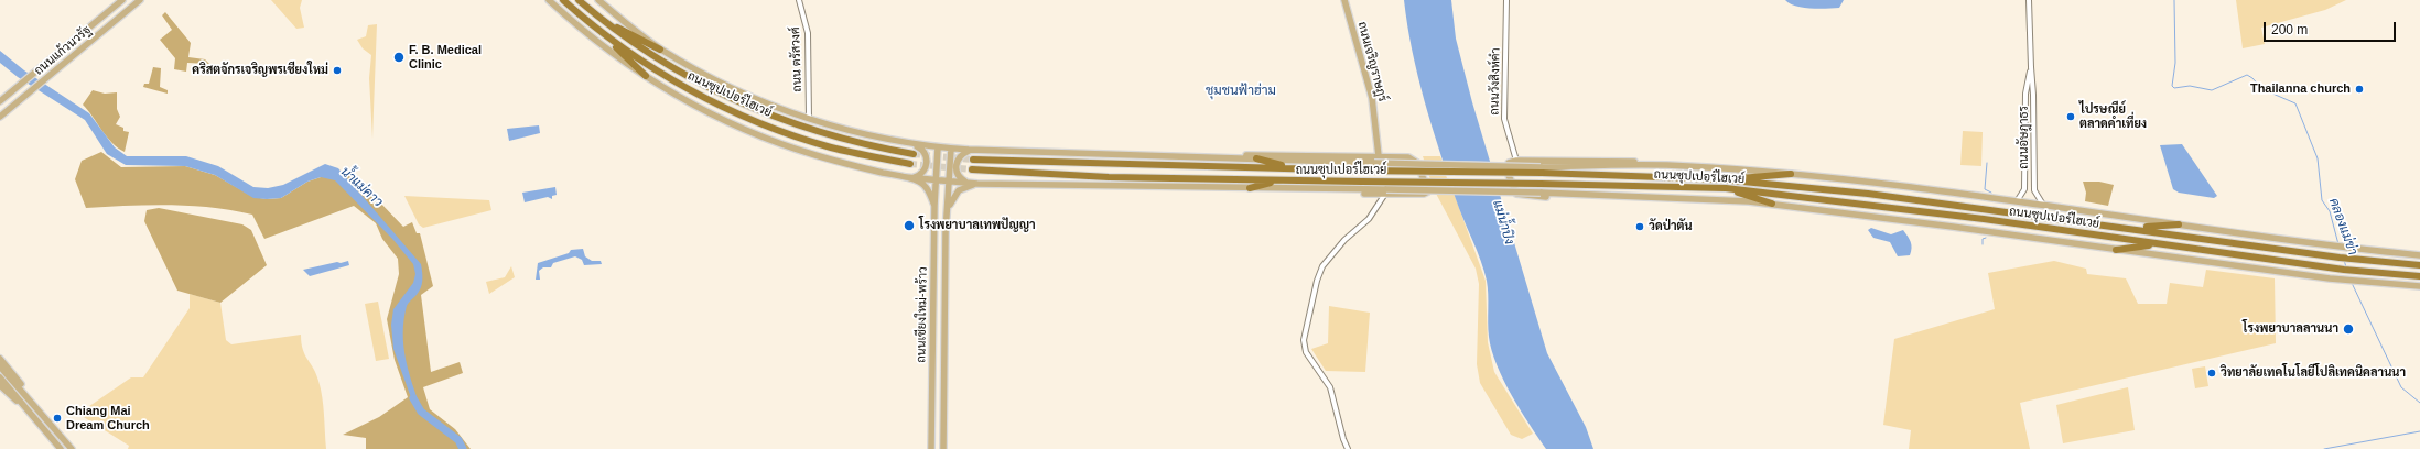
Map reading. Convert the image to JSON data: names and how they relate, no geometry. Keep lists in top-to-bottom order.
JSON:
{
  "streets": {
    "highway": ["ถนนซุปเปอร์ไฮเวย์"],
    "main road": ["ถนนแก้วนวรัฐ", "ถนนเจริญราษฎร์", "ถนนเชียงใหม่-พร้าว"],
    "street": ["ถนน ตรัสวงศ์", "ถนนวังสิงห์คำ", "ถนนอัษฎาธร"]
  },
  "districts": ["ชุมชนฟ้าฮ่าม"],
  "water": ["น้ำแม่คาว", "แม่น้ำปิง", "คลองแม่ข่า"],
  "places": [
    "F. B. Medical Clinic",
    "คริสตจักรเจริญพรเชียงใหม่",
    "Thailanna church",
    "ไปรษณีย์ ตลาดคำเที่ยง",
    "โรงพยาบาลเทพปัญญา",
    "วัดป่าตัน",
    "โรงพยาบาลลานนา",
    "วิทยาลัยเทคโนโลยีโปลิเทคนิคลานนา",
    "Chiang Mai Dream Church"
  ],
  "scale_bar": "200 m"
}
